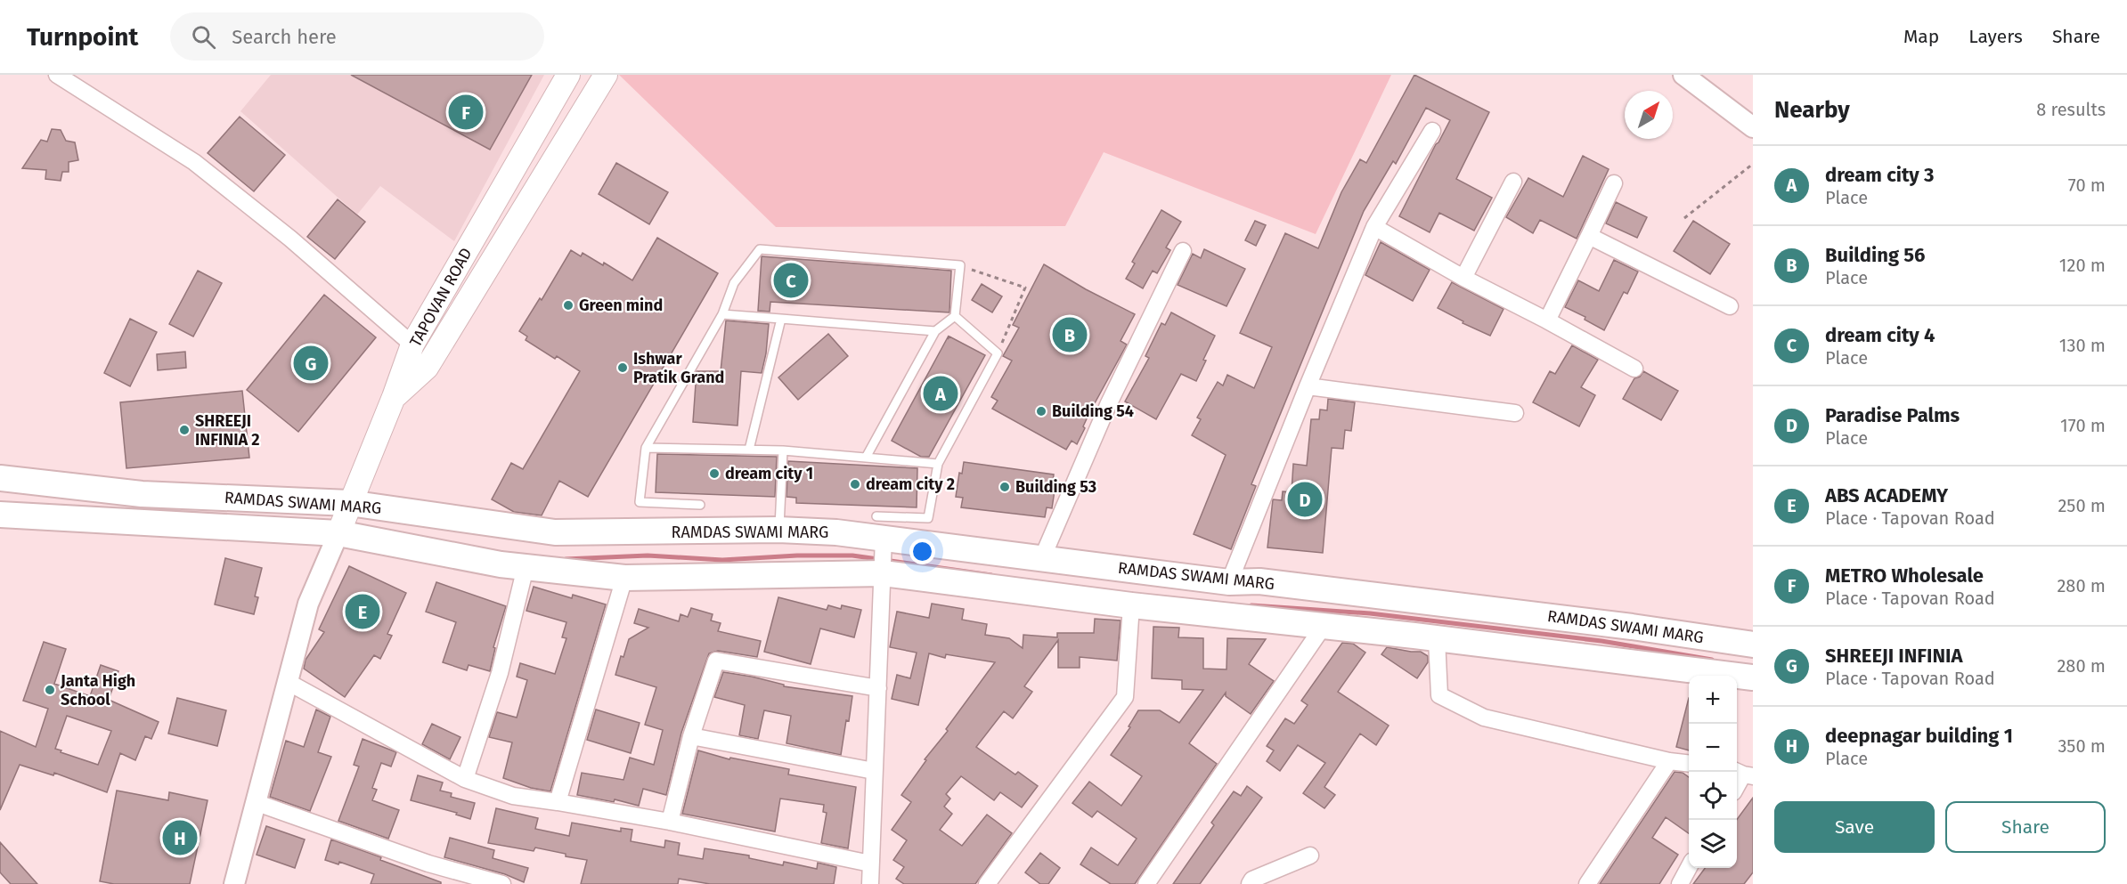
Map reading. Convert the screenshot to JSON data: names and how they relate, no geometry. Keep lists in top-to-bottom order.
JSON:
{
  "streets": {
    "main road": ["TAPOVAN ROAD", "RAMDAS SWAMI MARG"]
  },
  "crossings": [
    ["TAPOVAN ROAD", "RAMDAS SWAMI MARG"]
  ],
  "places": [
    "Green mind",
    "Ishwar Pratik Grand",
    "Building 54",
    "SHREEJI INFINIA 2",
    "dream city 1",
    "dream city 2",
    "Building 53",
    "Janta High School"
  ],
  "north": "top right",
  "page": {
    "header": "Turnpoint",
    "search": "Search here",
    "nav": ["Map", "Layers", "Share"],
    "heading": ["Nearby", "8 results"],
    "pins": [
      "F",
      "C",
      "B",
      "G",
      "A",
      "D",
      "E",
      "H"
    ],
    "list": [
      {
        "mark": "A",
        "name": "dream city 3",
        "note": "Place",
        "value": "70 m"
      },
      {
        "mark": "B",
        "name": "Building 56",
        "note": "Place",
        "value": "120 m"
      },
      {
        "mark": "C",
        "name": "dream city 4",
        "note": "Place",
        "value": "130 m"
      },
      {
        "mark": "D",
        "name": "Paradise Palms",
        "note": "Place",
        "value": "170 m"
      },
      {
        "mark": "E",
        "name": "ABS ACADEMY",
        "note": "Place · Tapovan Road",
        "value": "250 m"
      },
      {
        "mark": "F",
        "name": "METRO Wholesale",
        "note": "Place · Tapovan Road",
        "value": "280 m"
      },
      {
        "mark": "G",
        "name": "SHREEJI INFINIA",
        "note": "Place · Tapovan Road",
        "value": "280 m"
      },
      {
        "mark": "H",
        "name": "deepnagar building 1",
        "note": "Place",
        "value": "350 m"
      }
    ],
    "map_buttons": ["+", "−"],
    "buttons": ["Save", "Share"]
  }
}
